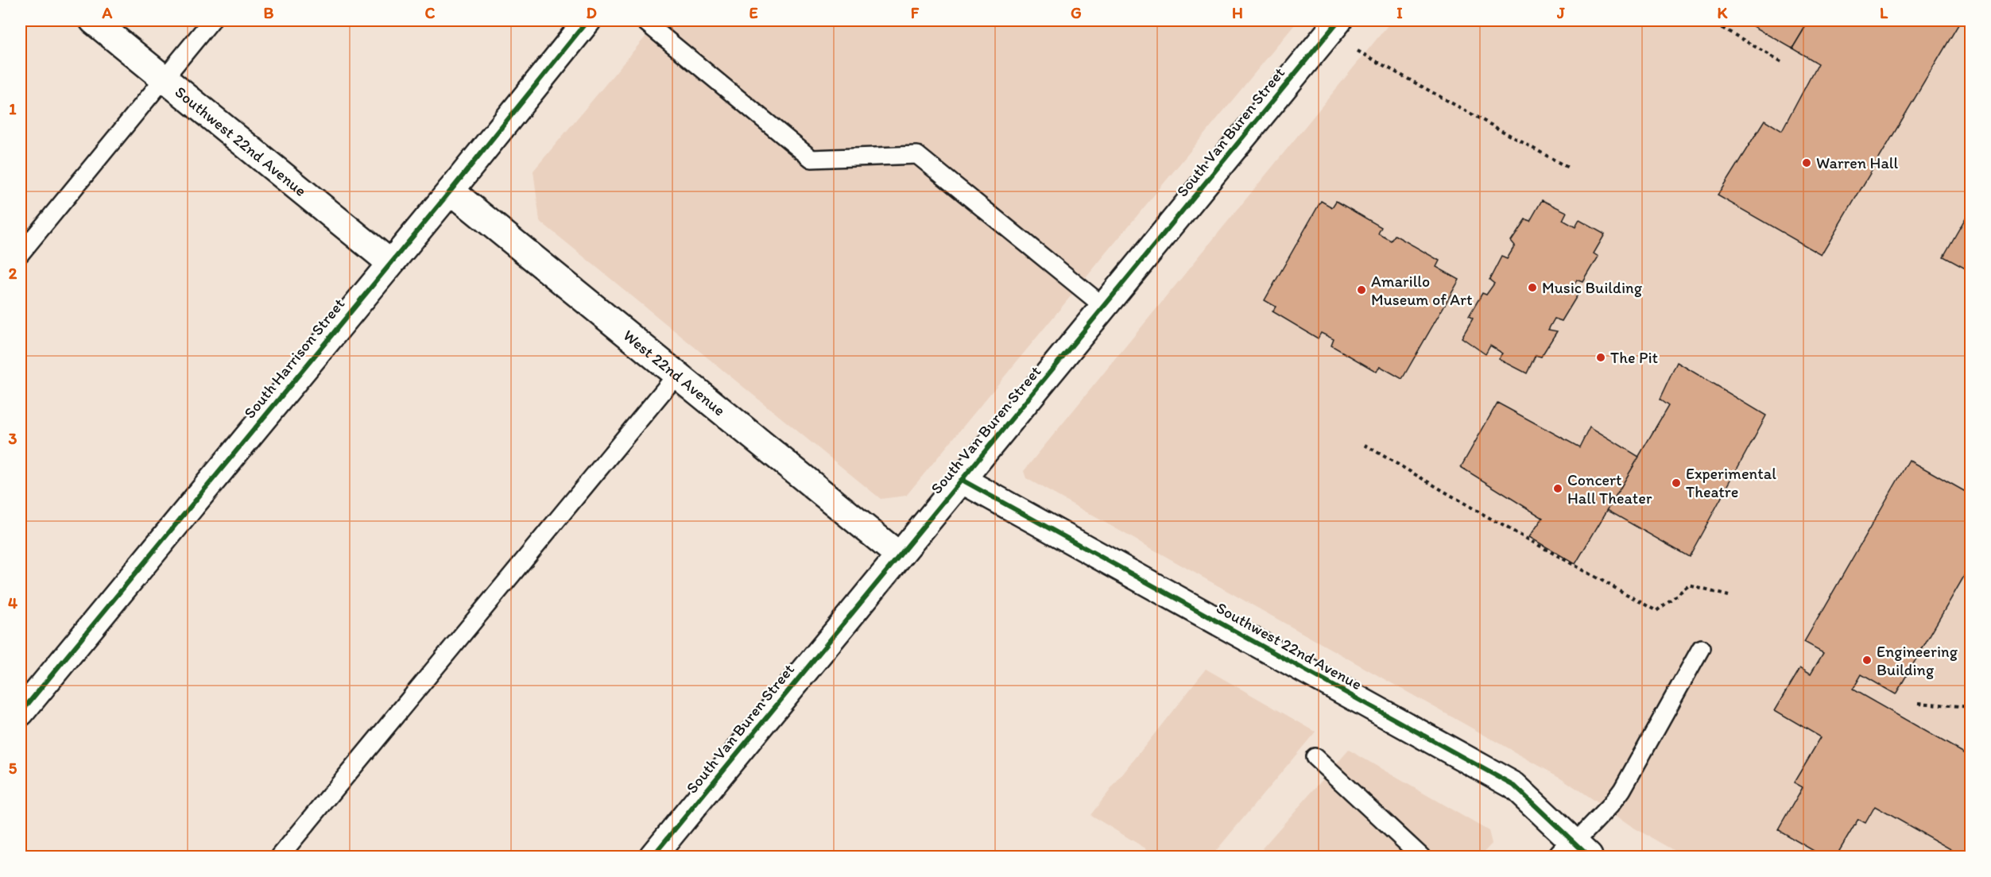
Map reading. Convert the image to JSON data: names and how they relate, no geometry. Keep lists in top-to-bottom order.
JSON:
{
  "streets": {
    "street": [
      "South Van Buren Street",
      "Southwest 22nd Avenue",
      "South Harrison Street",
      "West 22nd Avenue"
    ]
  },
  "crossings": [
    ["South Van Buren Street", "Southwest 22nd Avenue"],
    ["South Van Buren Street", "West 22nd Avenue"],
    ["Southwest 22nd Avenue", "South Harrison Street"],
    ["South Harrison Street", "West 22nd Avenue"]
  ],
  "places": [
    "Warren Hall",
    "Music Building",
    "Amarillo Museum of Art",
    "The Pit",
    "Experimental Theatre",
    "Concert Hall Theater",
    "Engineering Building"
  ],
  "grid": {
    "columns": [
      "A",
      "B",
      "C",
      "D",
      "E",
      "F",
      "G",
      "H",
      "I",
      "J",
      "K",
      "L"
    ],
    "rows": [
      "1",
      "2",
      "3",
      "4",
      "5"
    ]
  }
}
